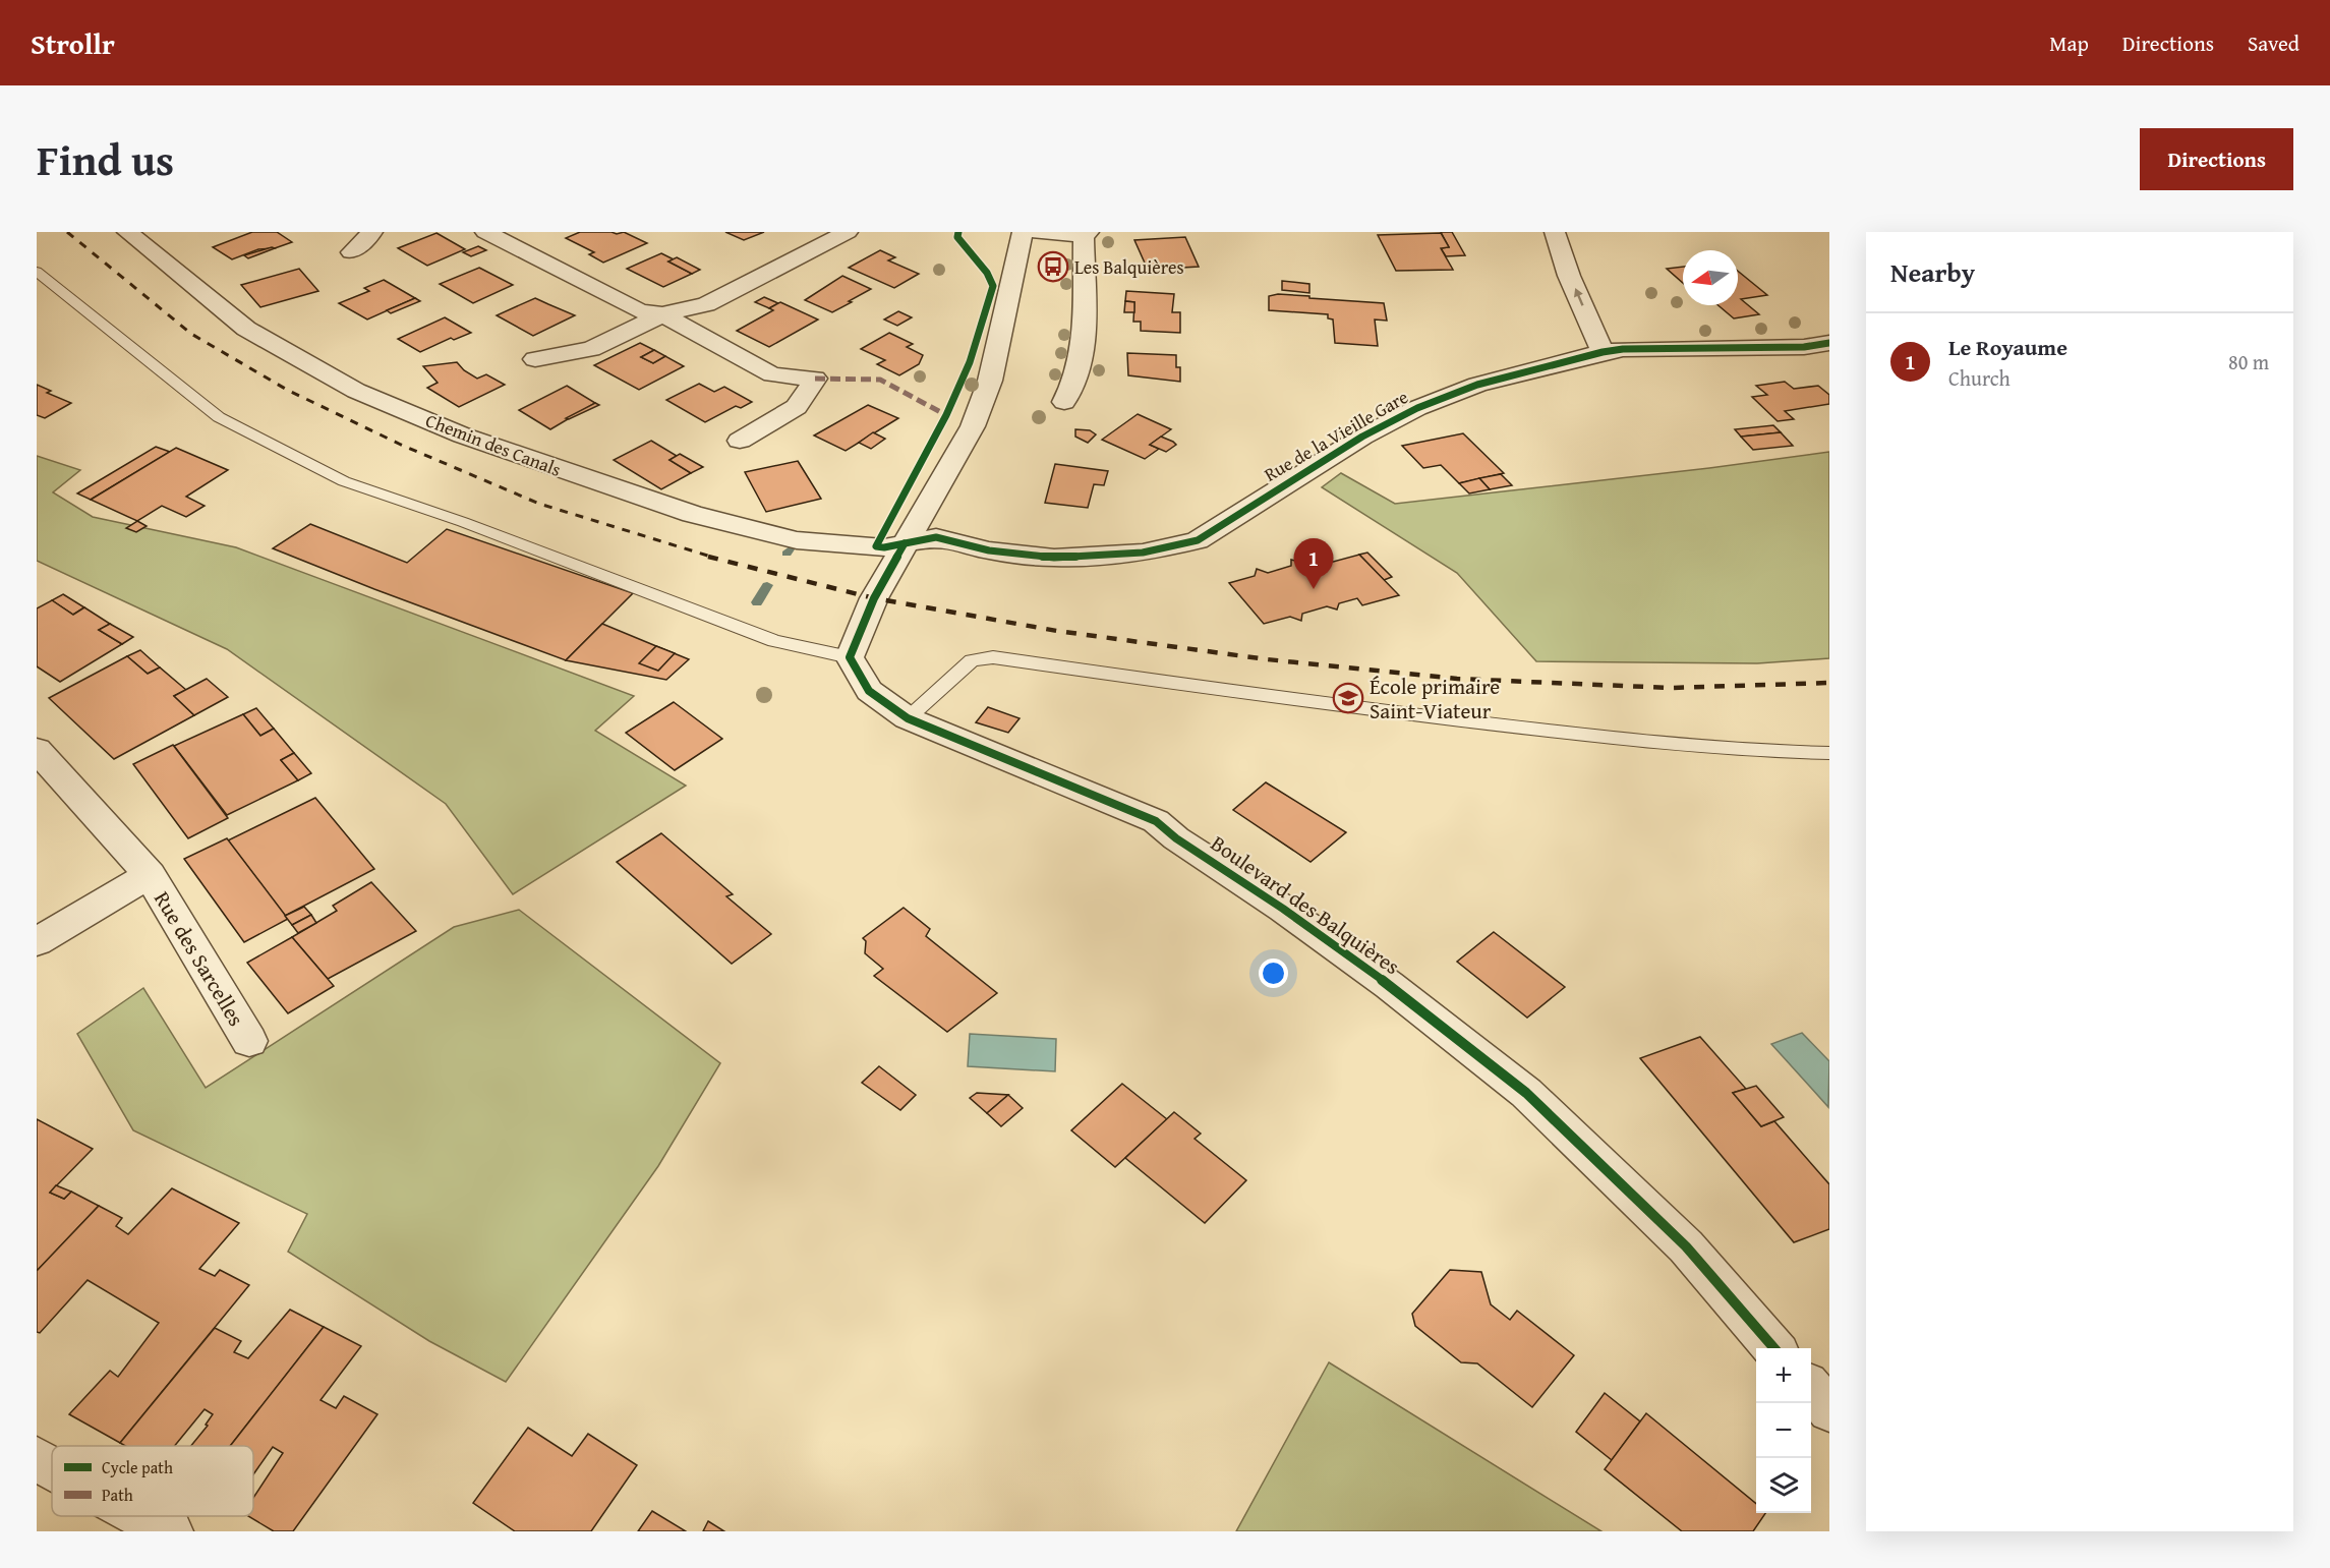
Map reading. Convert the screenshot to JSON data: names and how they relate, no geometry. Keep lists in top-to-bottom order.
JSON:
{
  "streets": {
    "street": [
      "Rue de la Vieille Gare",
      "Chemin des Canals",
      "Boulevard des Balquières",
      "Rue des Sarcelles"
    ]
  },
  "crossings": [
    ["Rue de la Vieille Gare", "Chemin des Canals"]
  ],
  "places": {
    "bus stop": ["Les Balquières"],
    "school or university": ["École primaire Saint-Viateur"]
  },
  "legend": ["Cycle path", "Path"],
  "north": "left",
  "page": {
    "header": "Strollr",
    "nav": ["Map", "Directions", "Saved"],
    "title": "Find us",
    "buttons": "Directions",
    "heading": "Nearby",
    "list": [
      {
        "mark": "1",
        "name": "Le Royaume",
        "note": "Church",
        "value": "80 m"
      }
    ],
    "pins": "1",
    "map_buttons": ["+", "−"]
  }
}
